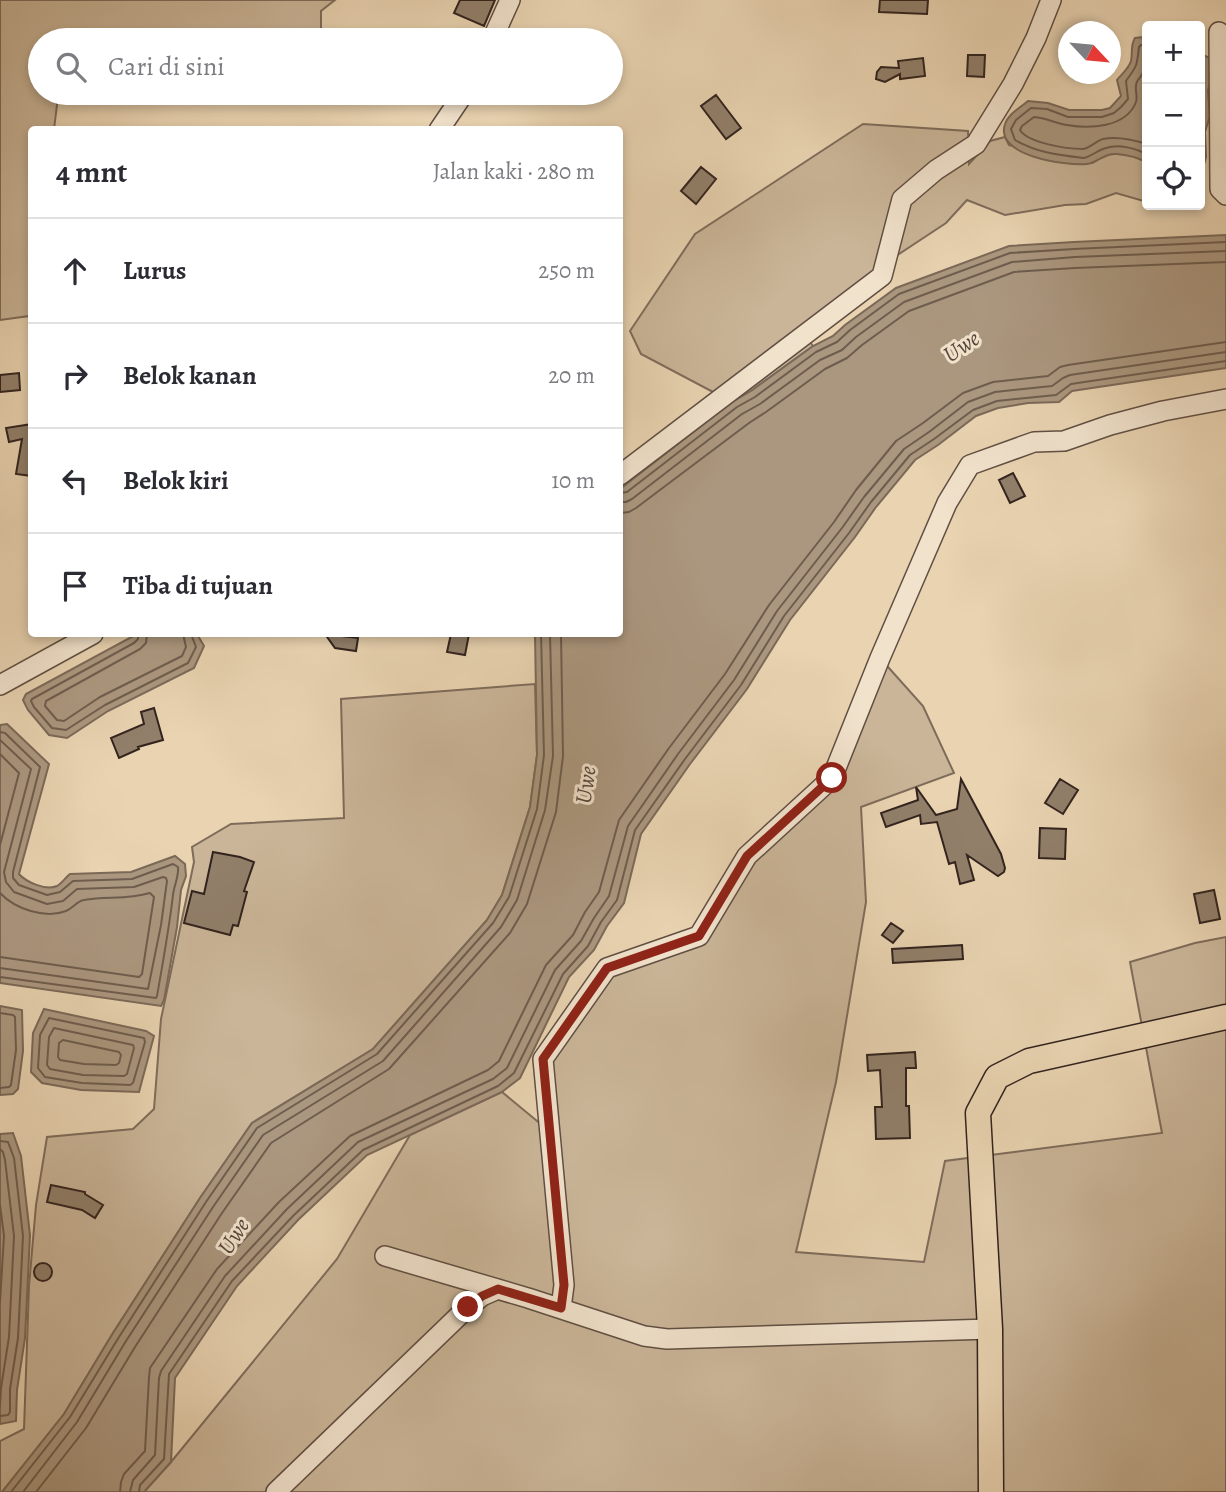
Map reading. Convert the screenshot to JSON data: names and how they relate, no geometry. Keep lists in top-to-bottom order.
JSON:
{
  "water": ["Uwe"],
  "north": "bottom right",
  "page": {
    "map_buttons": ["+", "−"],
    "search": "Cari di sini",
    "heading": ["4 mnt", "Jalan kaki · 280 m"],
    "list": [
      ["Lurus", "250 m"],
      ["Belok kanan", "20 m"],
      ["Belok kiri", "10 m"],
      "Tiba di tujuan"
    ]
  }
}
